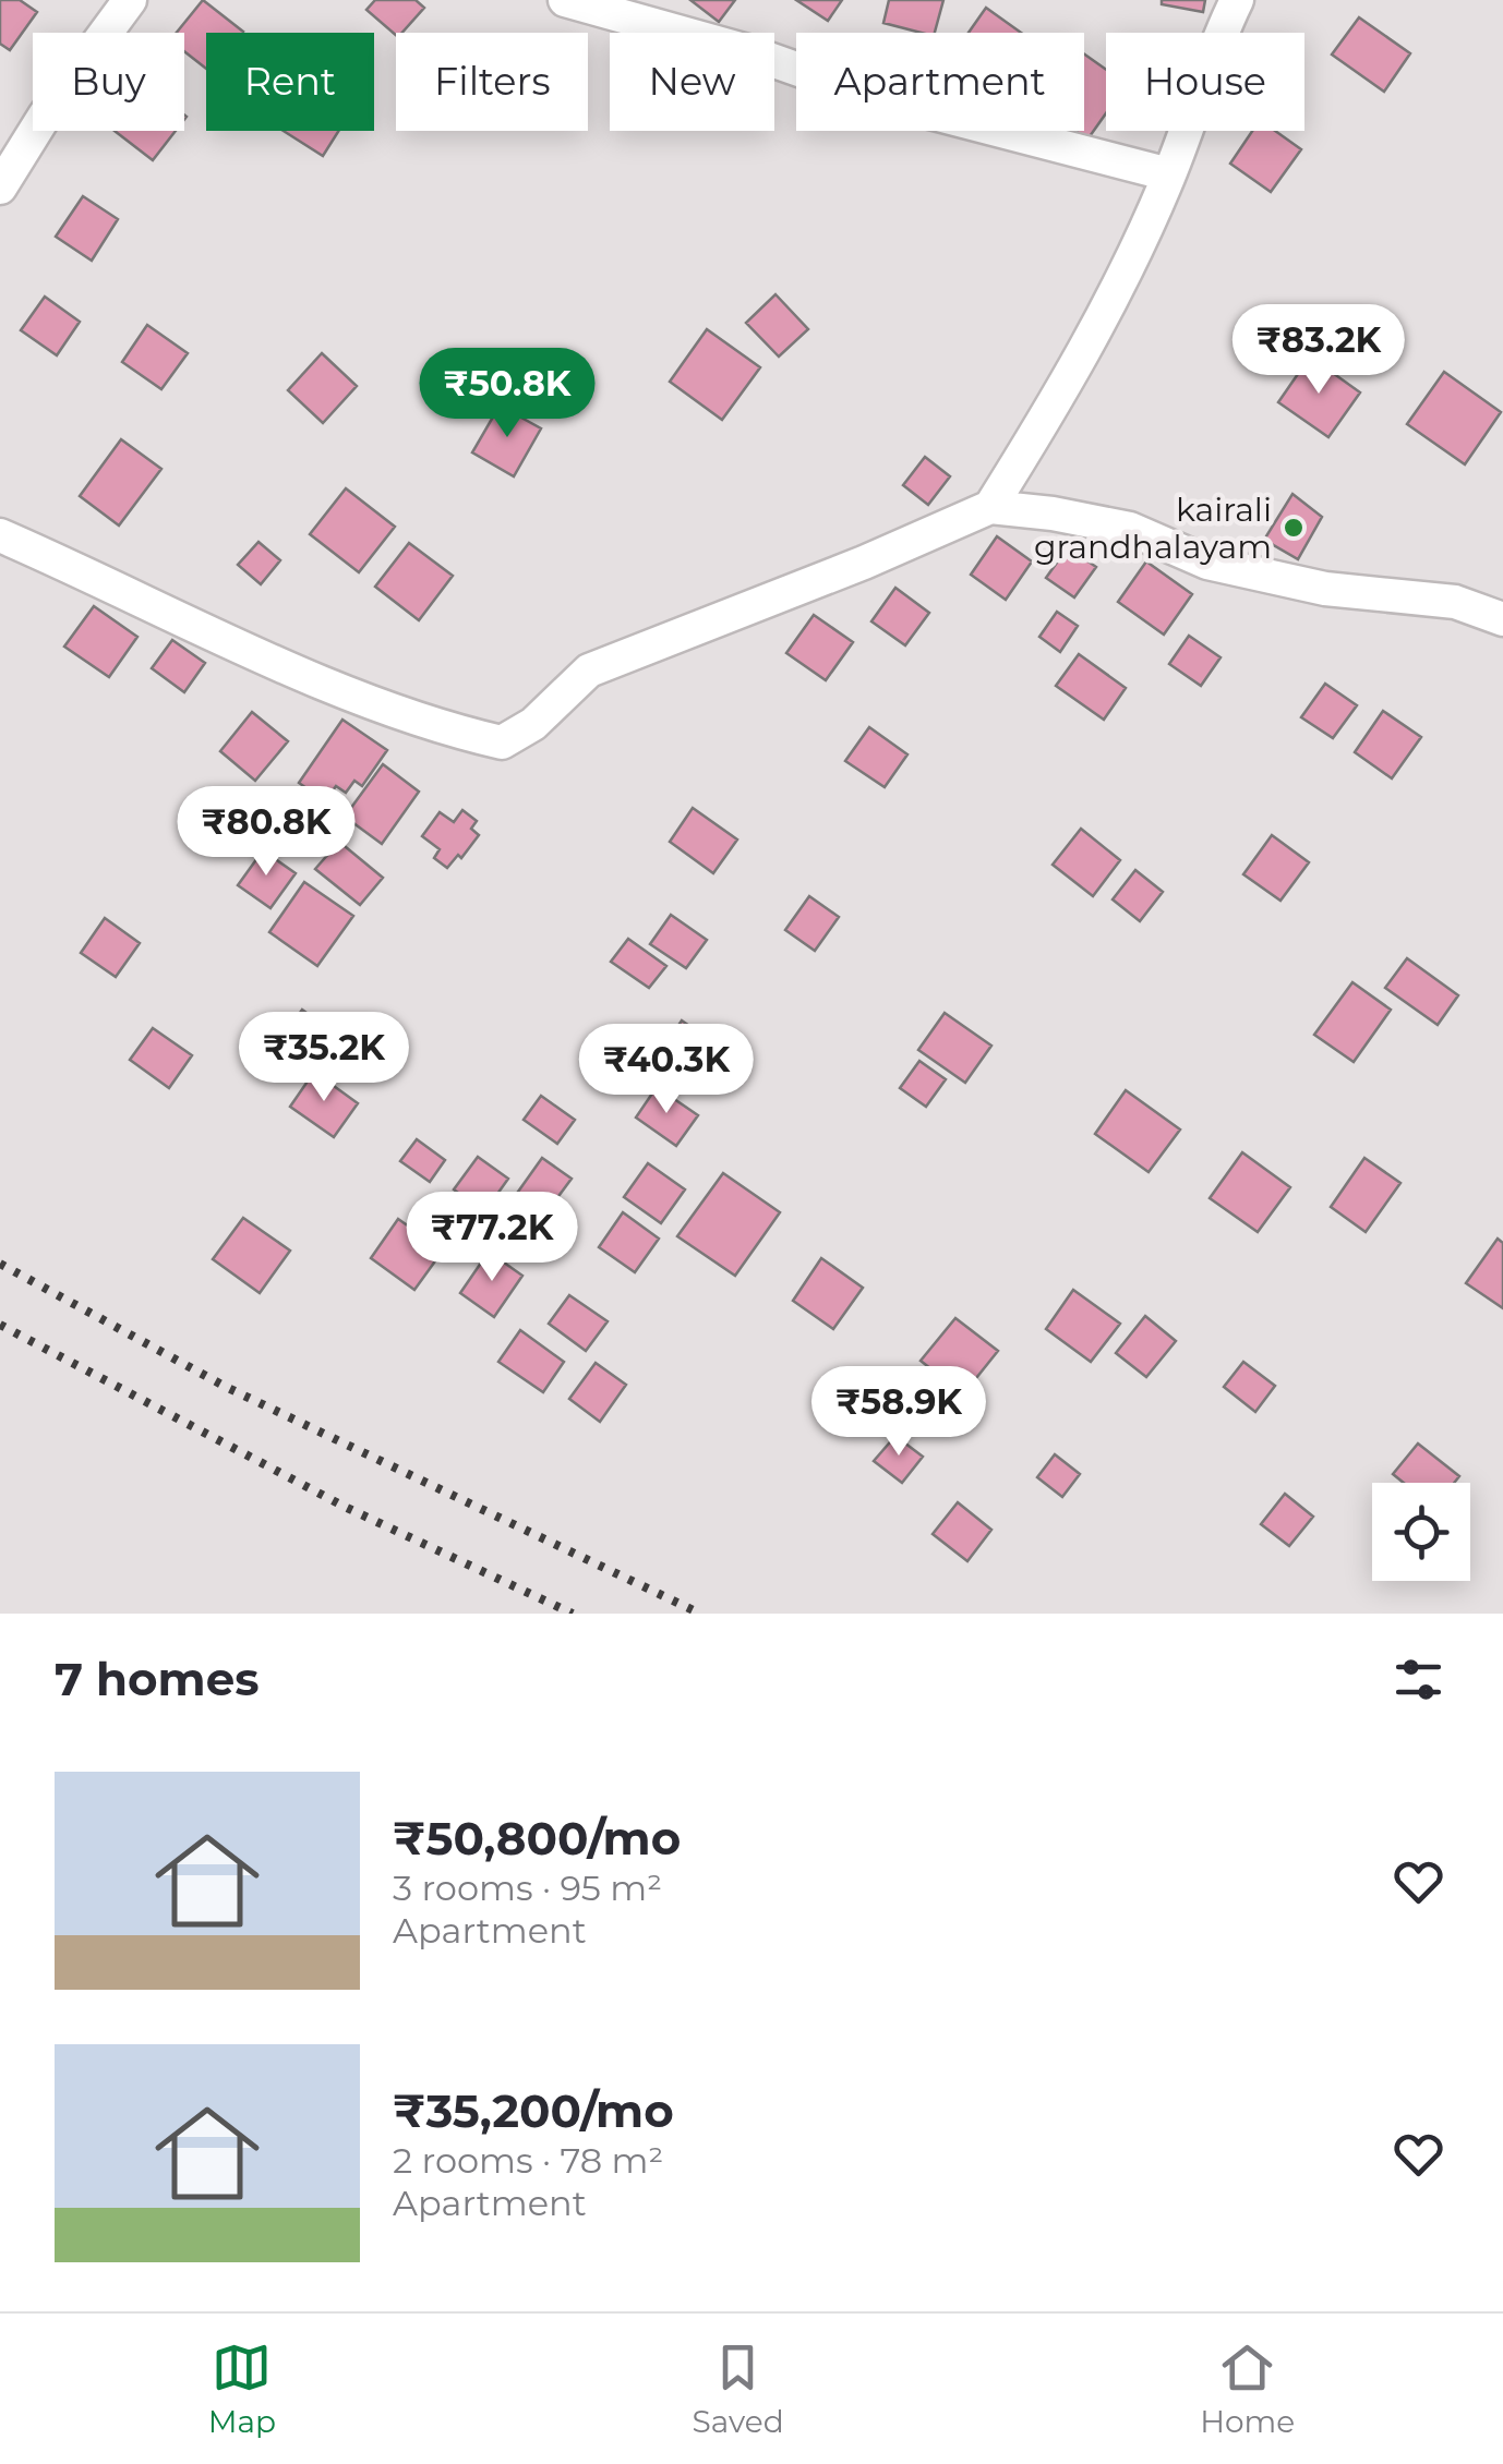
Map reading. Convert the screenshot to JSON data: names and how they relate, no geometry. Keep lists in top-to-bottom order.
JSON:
{
  "places": ["kairali grandhalayam"],
  "page": {
    "chip": [
      "Buy",
      "Rent",
      "Filters",
      "New",
      "Apartment",
      "House"
    ],
    "price": [
      "₹83.2K",
      "₹50.8K",
      "₹80.8K",
      "₹35.2K",
      "₹40.3K",
      "₹77.2K",
      "₹58.9K"
    ],
    "heading": "7 homes",
    "list": [
      {
        "name": "₹50,800/mo",
        "note": "3 rooms · 95 m² · Apartment"
      },
      {
        "name": "₹35,200/mo",
        "note": "2 rooms · 78 m² · Apartment"
      }
    ],
    "tabs": ["Map", "Saved", "Home"]
  }
}
